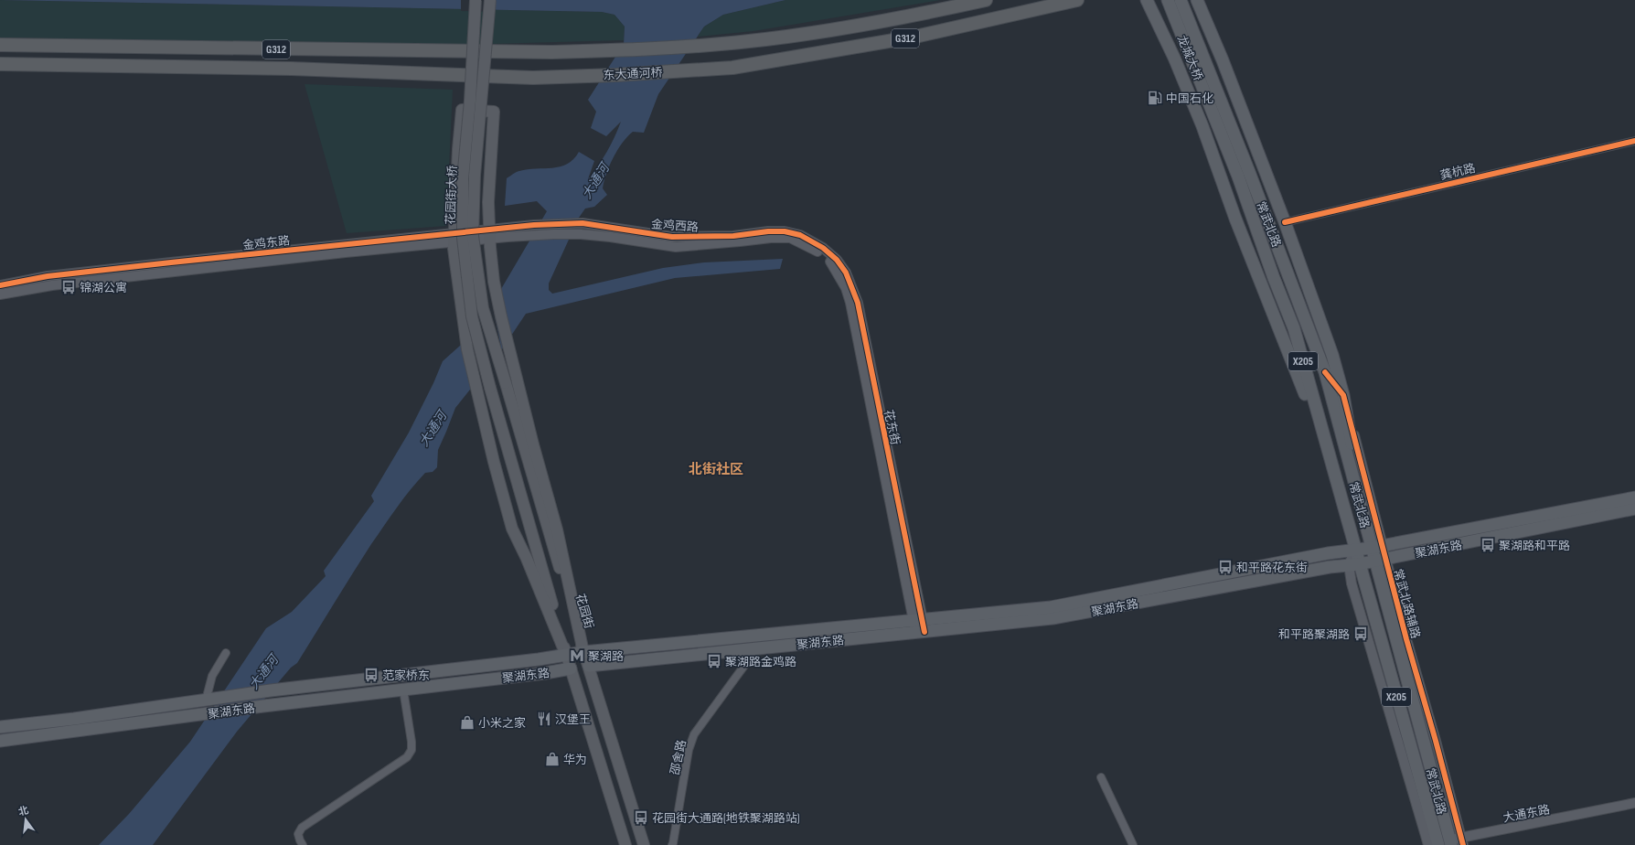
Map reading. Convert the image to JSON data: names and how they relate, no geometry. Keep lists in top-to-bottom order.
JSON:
{
  "streets": {
    "highway": ["G312", "东大通河桥"],
    "main road": [
      "龙城大桥",
      "花园街大桥",
      "常武北路",
      "X205",
      "聚湖东路",
      "花园街"
    ],
    "street": [
      "龚杭路",
      "金鸡西路",
      "金鸡东路",
      "花东街",
      "邵舍路",
      "大通东路"
    ],
    "cycle path": ["常武北路辅路"]
  },
  "crossings": [
    ["龙城大桥", "常武北路"],
    ["花园街大桥", "聚湖东路"],
    ["花园街大桥", "花园街"],
    ["常武北路", "聚湖东路"],
    ["常武北路", "大通东路"],
    ["金鸡西路", "金鸡东路"],
    ["金鸡西路", "花东街"],
    ["花东街", "聚湖东路"],
    ["聚湖东路", "花园街"],
    ["聚湖东路", "邵舍路"]
  ],
  "districts": ["北街社区"],
  "water": ["大通河"],
  "places": {
    "fuel station": ["中国石化"],
    "bus stop": [
      "锦湖公寓",
      "聚湖路和平路",
      "和平路花东街",
      "和平路聚湖路",
      "聚湖路金鸡路",
      "范家桥东",
      "花园街大通路(地铁聚湖路站)"
    ],
    "metro station": ["聚湖路"],
    "restaurant": ["汉堡王"],
    "shop": ["小米之家", "华为"]
  },
  "north": "top"
}
